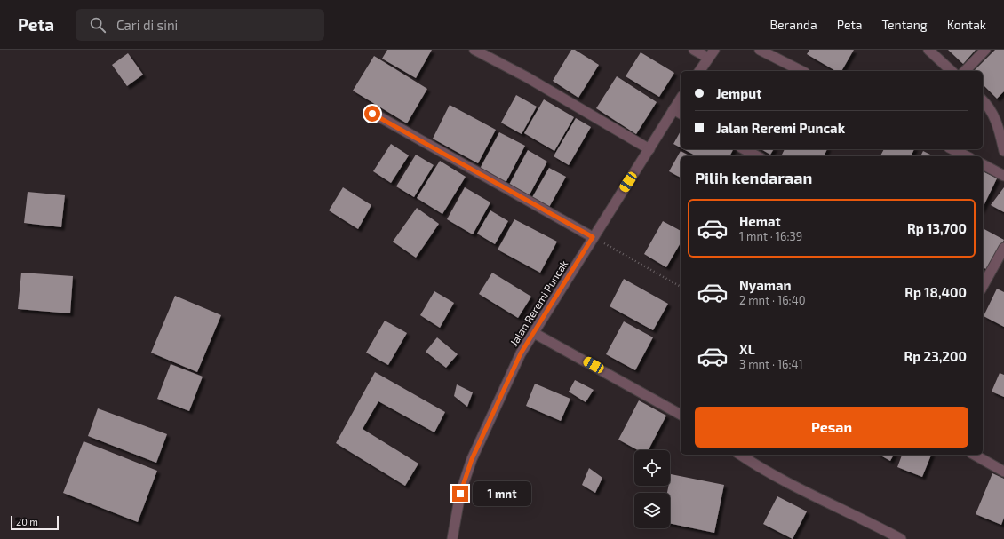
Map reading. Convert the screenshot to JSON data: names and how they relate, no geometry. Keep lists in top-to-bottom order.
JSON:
{
  "streets": {
    "street": ["Jalan Reremi Puncak"]
  },
  "scale_bar": "20 m",
  "page": {
    "header": "Peta",
    "search": "Cari di sini",
    "nav": [
      "Beranda",
      "Peta",
      "Tentang",
      "Kontak"
    ],
    "banner": ["Jemput", "Jalan Reremi Puncak"],
    "heading": "Pilih kendaraan",
    "list": [
      {
        "name": "Hemat",
        "note": "1 mnt · 16:39",
        "value": "Rp 13,700"
      },
      {
        "name": "Nyaman",
        "note": "2 mnt · 16:40",
        "value": "Rp 18,400"
      },
      {
        "name": "XL",
        "note": "3 mnt · 16:41",
        "value": "Rp 23,200"
      }
    ],
    "buttons": "Pesan",
    "bubble": "1 mnt",
    "scale": "20 m"
  }
}
